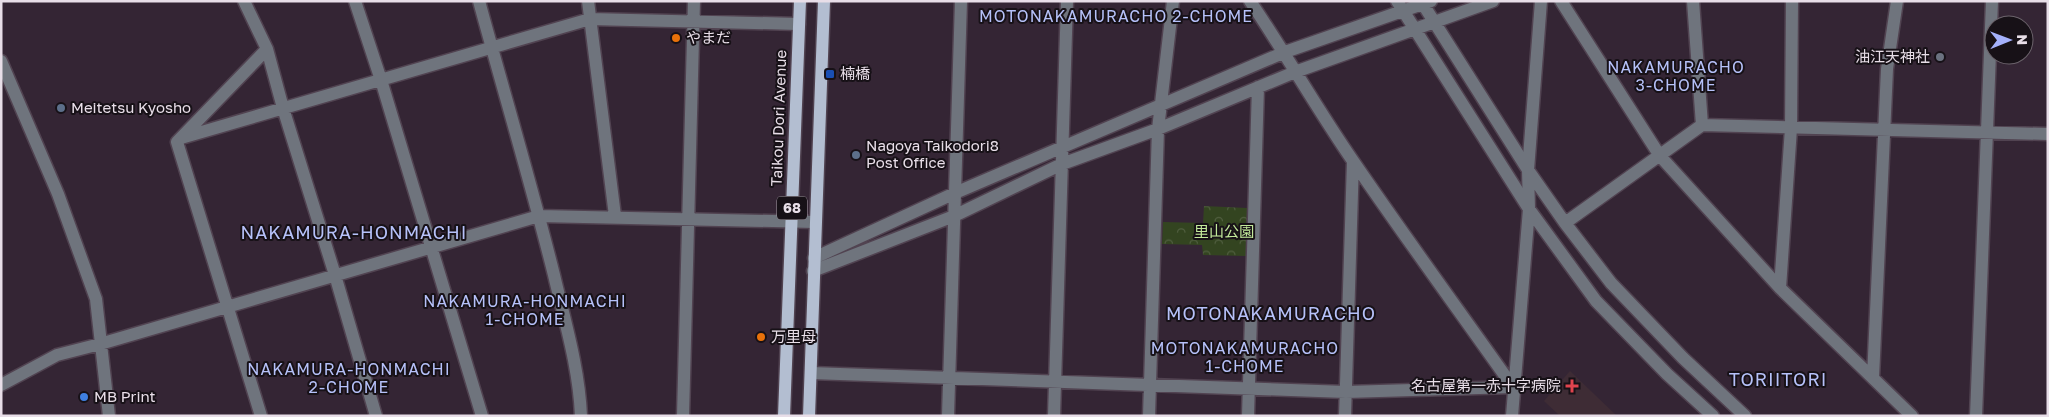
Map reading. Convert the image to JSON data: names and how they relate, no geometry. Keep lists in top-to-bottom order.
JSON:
{
  "streets": {
    "main road": ["Taikou Dori Avenue", "68"]
  },
  "districts": [
    "MOTONAKAMURACHO 2-CHOME",
    "NAKAMURACHO 3-CHOME",
    "NAKAMURA-HONMACHI",
    "NAKAMURA-HONMACHI 1-CHOME",
    "MOTONAKAMURACHO",
    "MOTONAKAMURACHO 1-CHOME",
    "NAKAMURA-HONMACHI 2-CHOME",
    "TORIITORI"
  ],
  "parks": ["里山公園"],
  "places": {
    "other": [
      "やまだ",
      "油江天神社",
      "Meitetsu Kyosho",
      "Nagoya Taikodori8 Post Office",
      "万里母",
      "MB Print"
    ],
    "transit": ["楠橋"],
    "health": ["名古屋第一赤十字病院"]
  },
  "north": "right"
}
